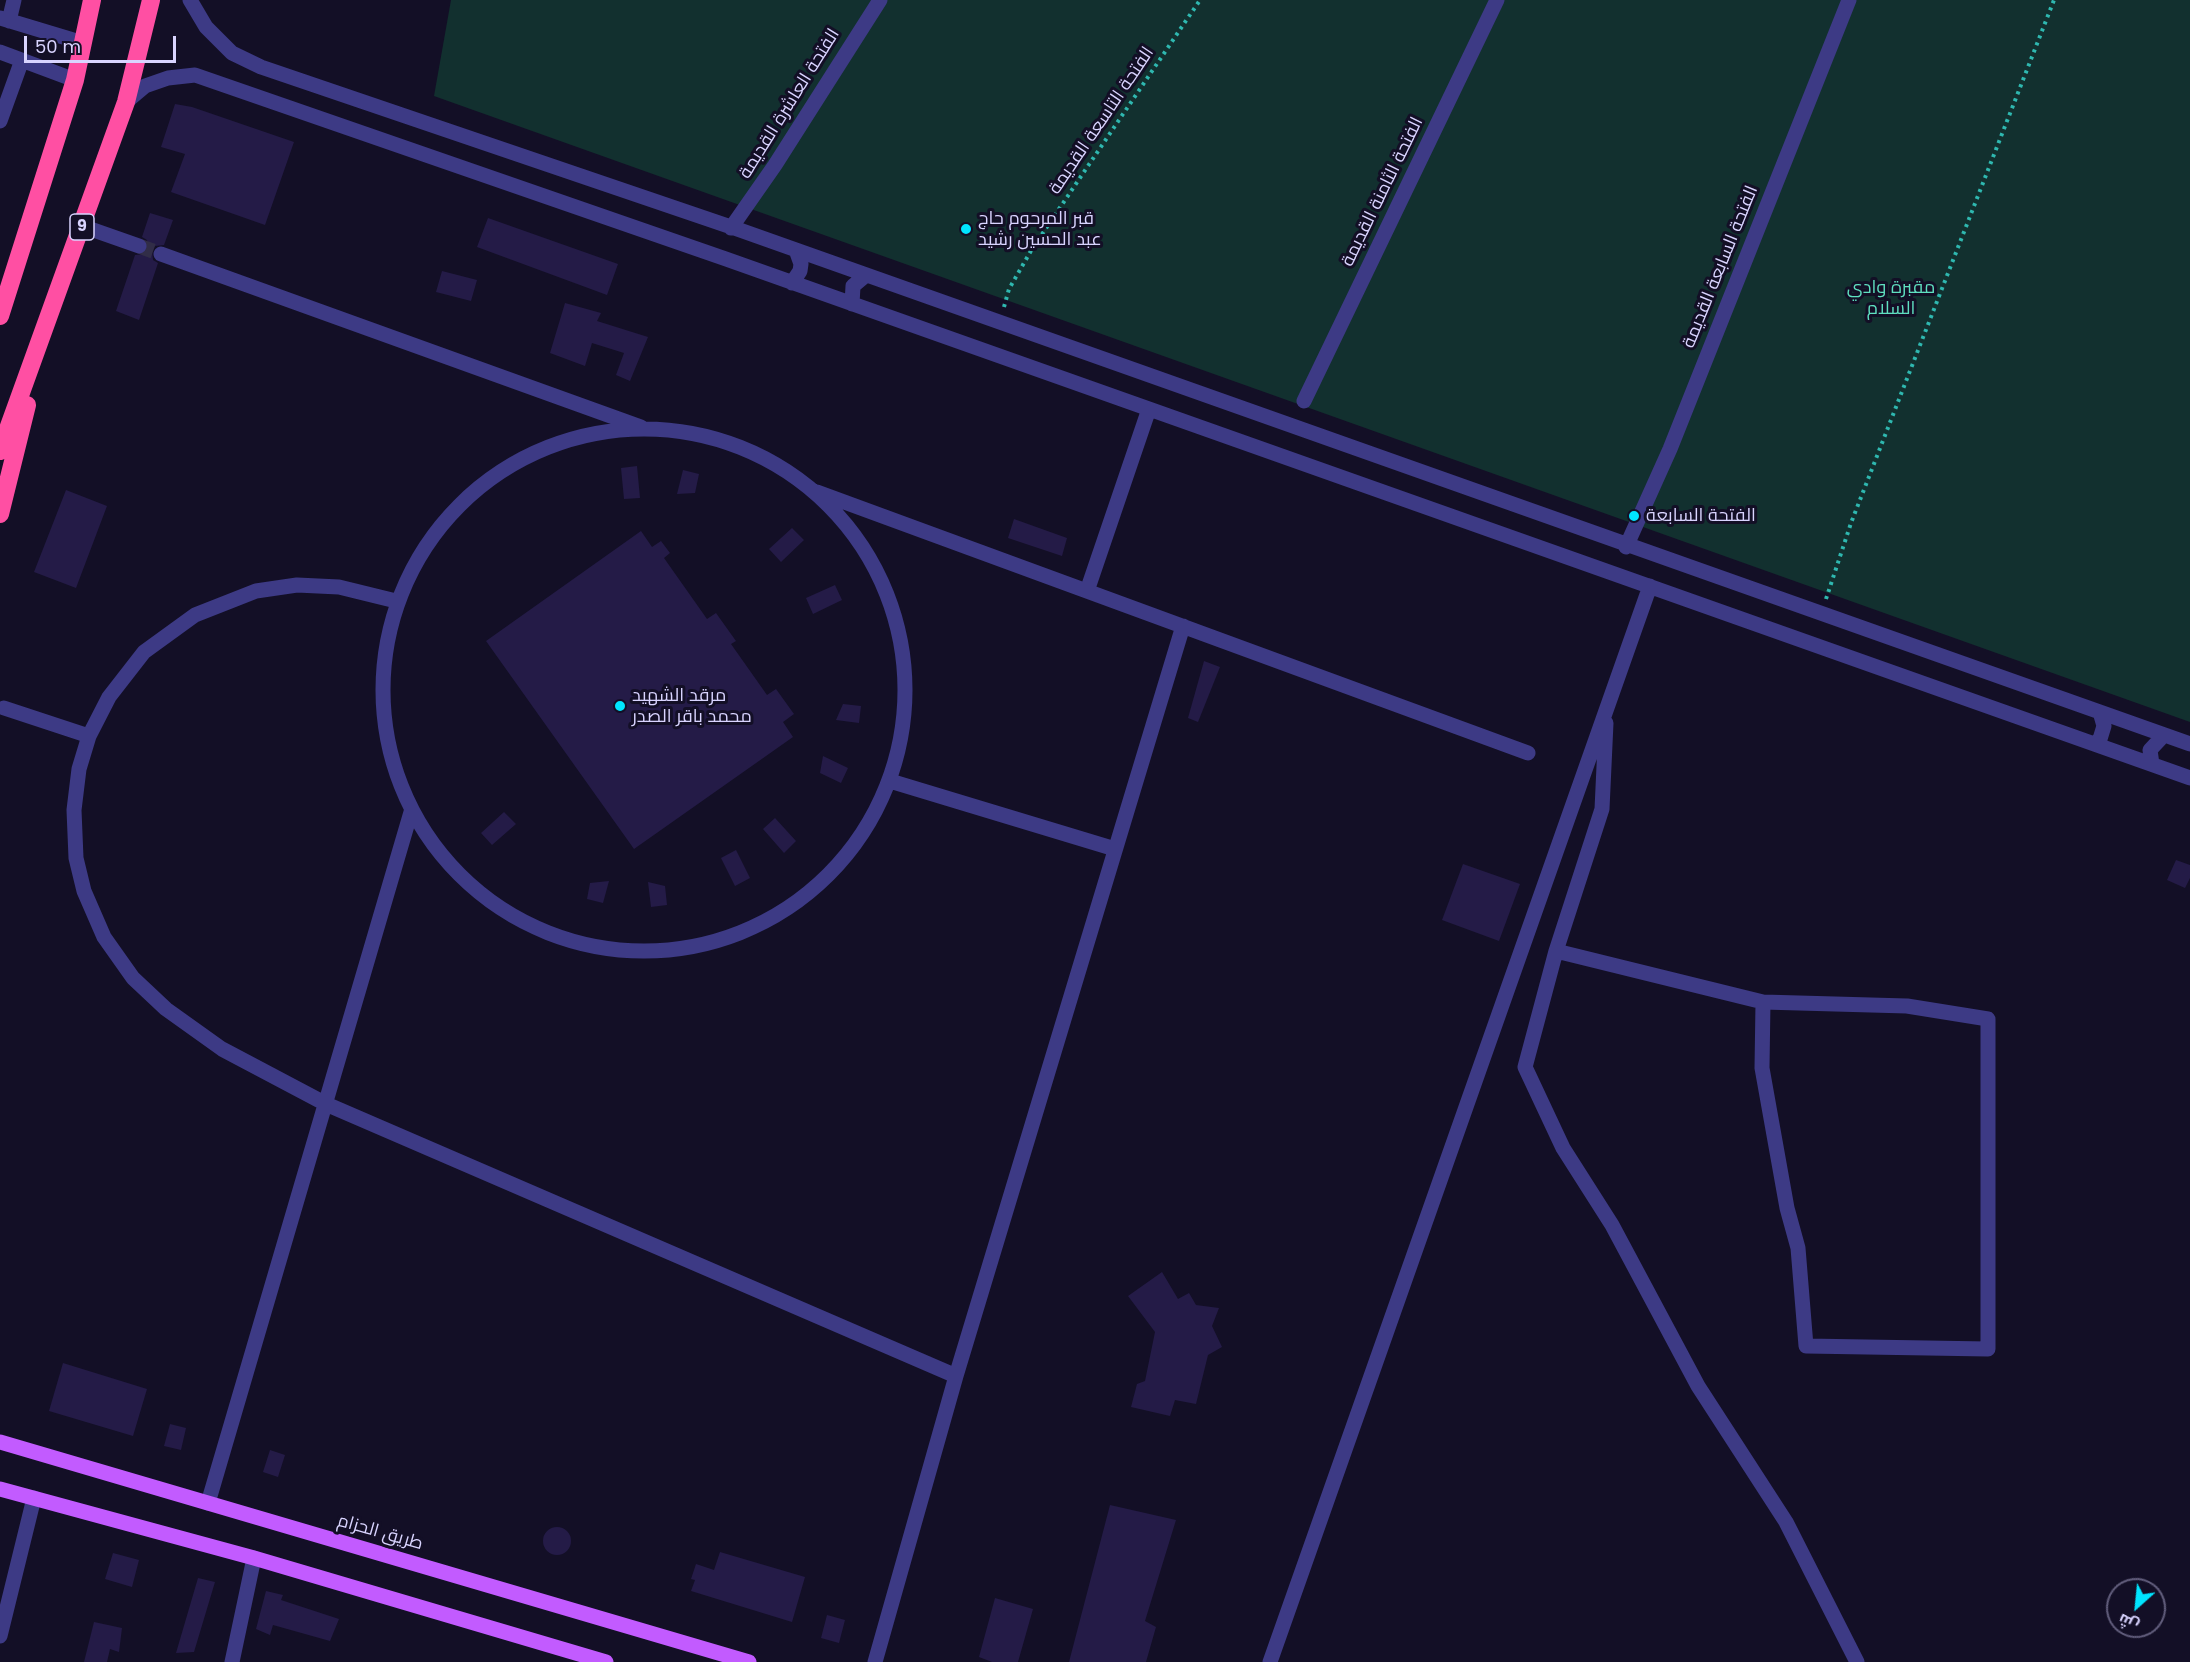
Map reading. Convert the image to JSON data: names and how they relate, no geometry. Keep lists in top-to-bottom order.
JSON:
{
  "streets": {
    "highway": ["9"],
    "main road": ["طريق الحزام"],
    "street": ["الفتحة العاشرة القديمة", "الفتحة الثامنة القديمة", "الفتحة السابعة القديمة"],
    "path": ["الفتحة التاسعة القديمة"]
  },
  "parks": ["مقبرة وادي السلام"],
  "places": ["قبر المرحوم حاج عبد الحسين رشيد", "الفتحة السابعة", "مرقد الشهيد محمد باقر الصدر"],
  "scale_bar": "50 m",
  "north": "bottom left"
}
